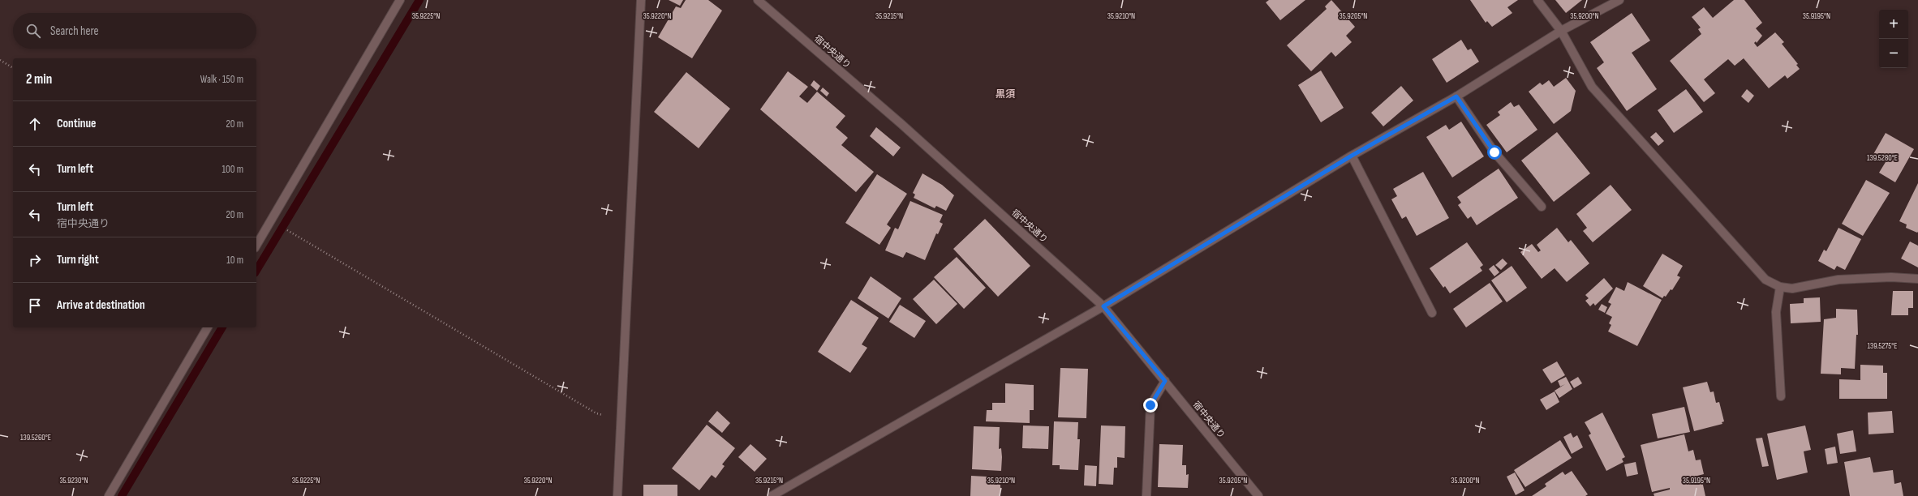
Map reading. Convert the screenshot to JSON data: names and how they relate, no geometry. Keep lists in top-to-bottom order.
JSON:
{
  "streets": {
    "street": ["宿中央通り"]
  },
  "districts": ["黒須"],
  "page": {
    "map_buttons": ["+", "−"],
    "search": "Search here",
    "heading": ["2 min", "Walk · 150 m"],
    "list": [
      ["Continue", "20 m"],
      ["Turn left", "100 m"],
      ["Turn left", "宿中央通り", "20 m"],
      ["Turn right", "10 m"],
      "Arrive at destination"
    ]
  },
  "coordinates": [
    "35.9215°N",
    "35.9200°N",
    "35.9225°N",
    "35.9220°N",
    "35.9210°N",
    "35.9205°N",
    "35.9195°N",
    "139.5280°E",
    "139.5275°E",
    "139.5260°E",
    "35.9230°N"
  ]
}
